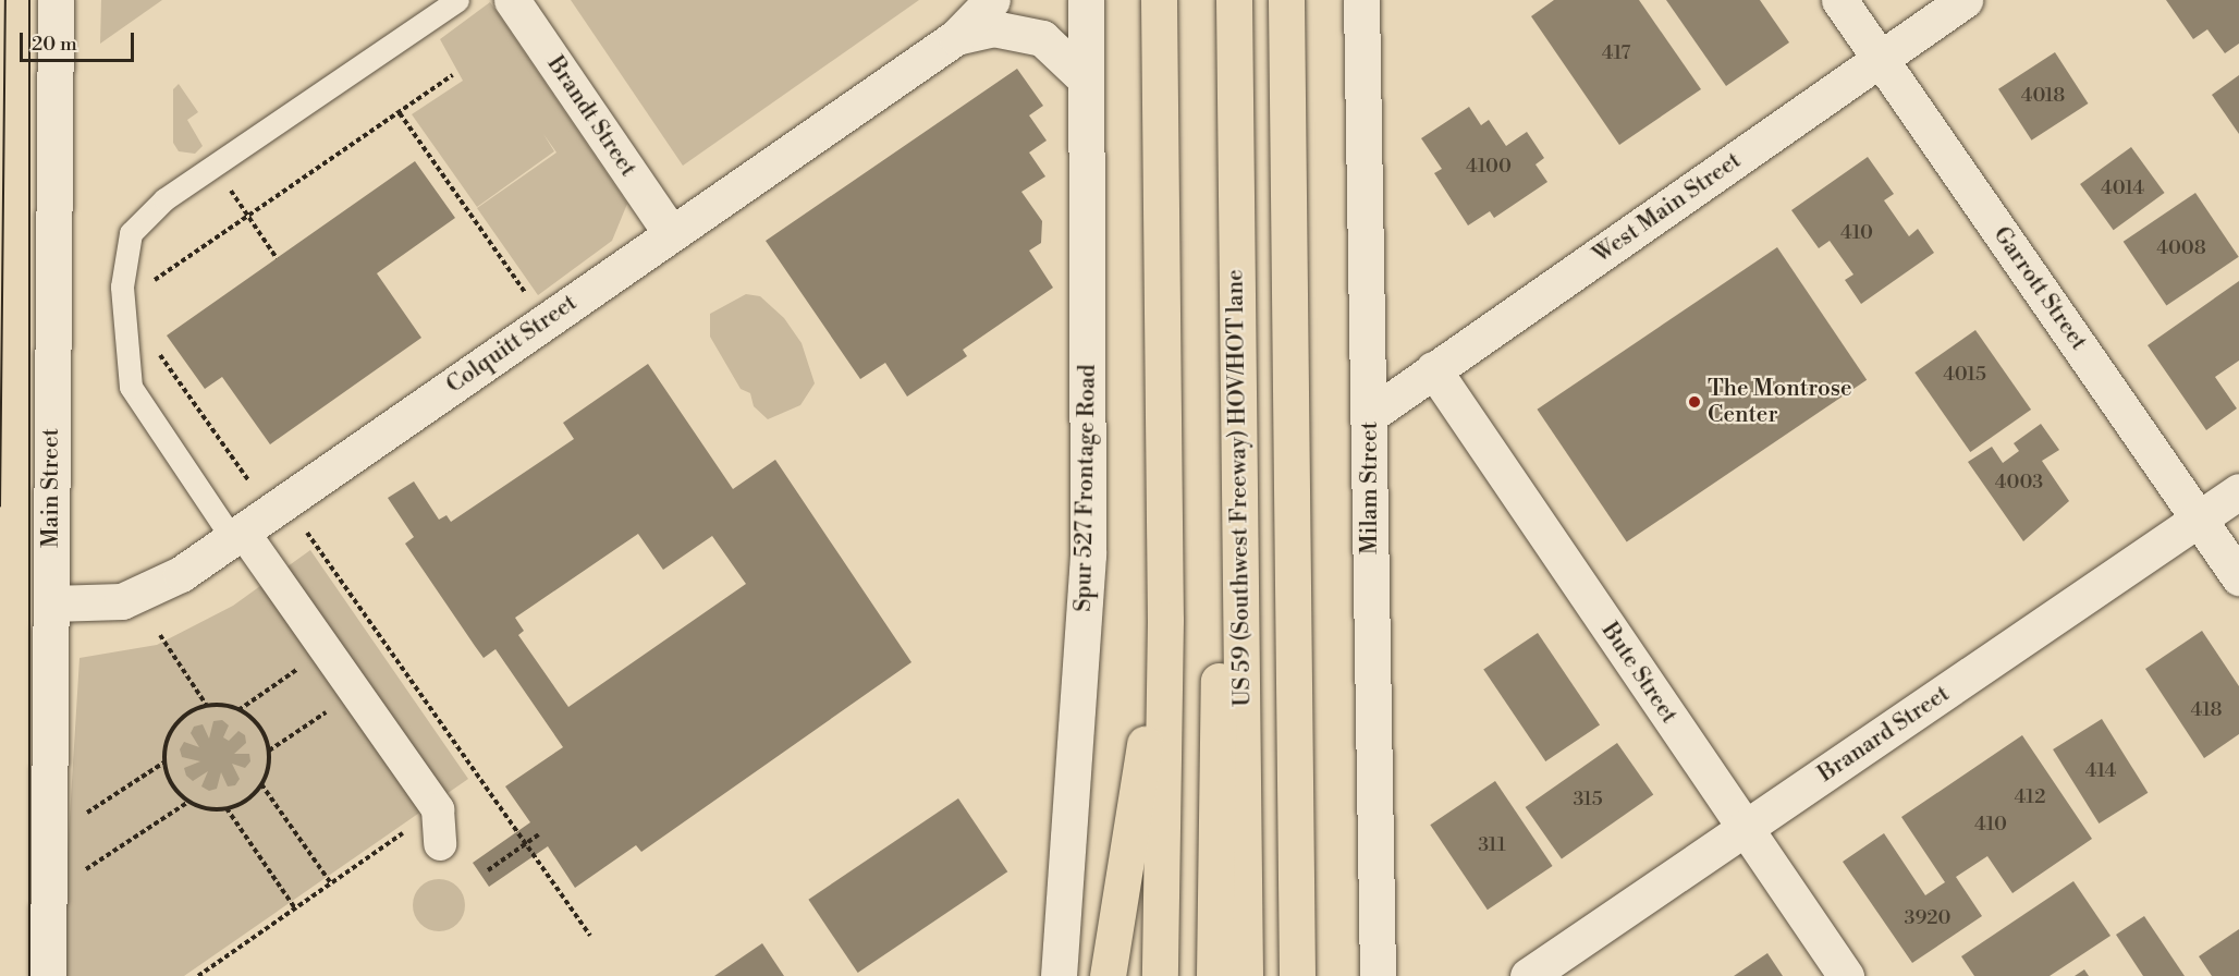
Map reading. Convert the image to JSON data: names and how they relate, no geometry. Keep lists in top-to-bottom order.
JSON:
{
  "streets": {
    "highway": ["US 59 (Southwest Freeway) HOV/HOT lane"],
    "street": [
      "Brandt Street",
      "West Main Street",
      "Garrott Street",
      "Colquitt Street",
      "Main Street",
      "Spur 527 Frontage Road",
      "Milam Street",
      "Bute Street",
      "Branard Street"
    ]
  },
  "crossings": [
    ["Brandt Street", "Colquitt Street"],
    ["West Main Street", "Garrott Street"],
    ["West Main Street", "Milam Street"],
    ["West Main Street", "Bute Street"],
    ["Garrott Street", "Branard Street"],
    ["Colquitt Street", "Main Street"],
    ["Colquitt Street", "Spur 527 Frontage Road"],
    ["Bute Street", "Branard Street"]
  ],
  "places": ["The Montrose Center"],
  "house_numbers": [
    "417",
    "4018",
    "4100",
    "4014",
    "410",
    "4008",
    "4015",
    "4003",
    "418",
    "414",
    "412",
    "315",
    "410",
    "311",
    "3920"
  ],
  "scale_bar": "20 m"
}
